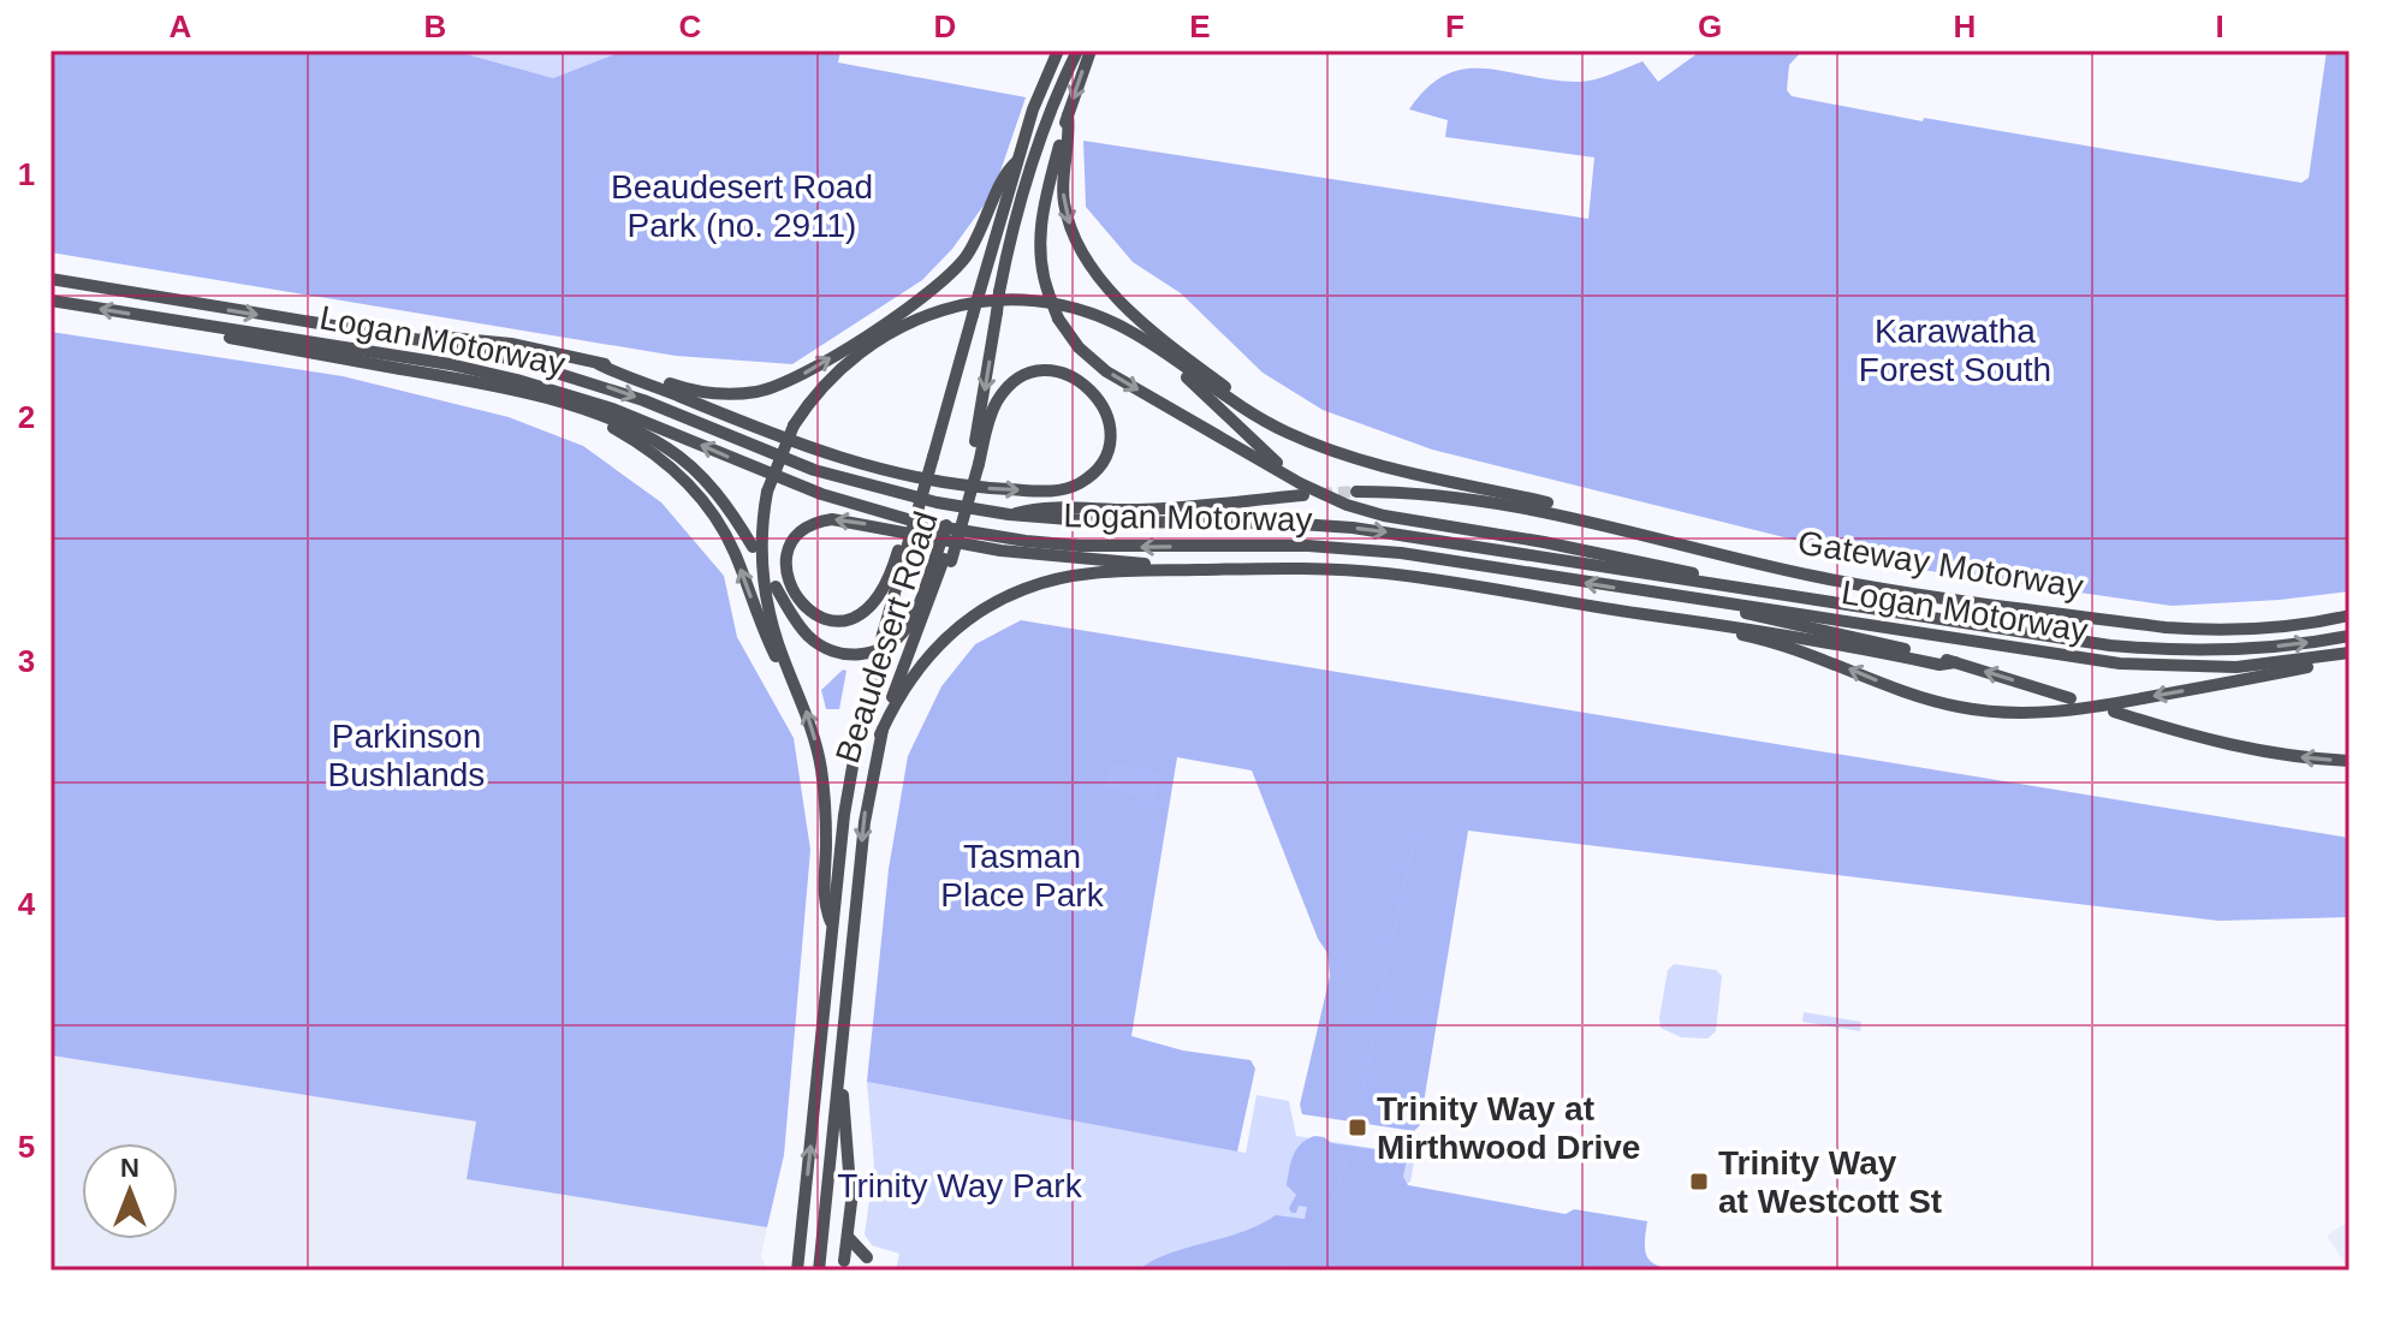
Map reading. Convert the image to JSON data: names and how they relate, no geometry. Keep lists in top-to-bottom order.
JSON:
{
  "streets": {
    "highway": ["Logan Motorway", "Gateway Motorway", "Beaudesert Road"]
  },
  "parks": [
    "Beaudesert Road Park (no. 2911)",
    "Karawatha Forest South",
    "Parkinson Bushlands",
    "Tasman Place Park",
    "Trinity Way Park"
  ],
  "places": {
    "transit": ["Trinity Way at Mirthwood Drive", "Trinity Way at Westcott St"]
  },
  "north": "top",
  "grid": {
    "columns": [
      "A",
      "B",
      "C",
      "D",
      "E",
      "F",
      "G",
      "H",
      "I"
    ],
    "rows": [
      "1",
      "2",
      "3",
      "4",
      "5"
    ]
  }
}
